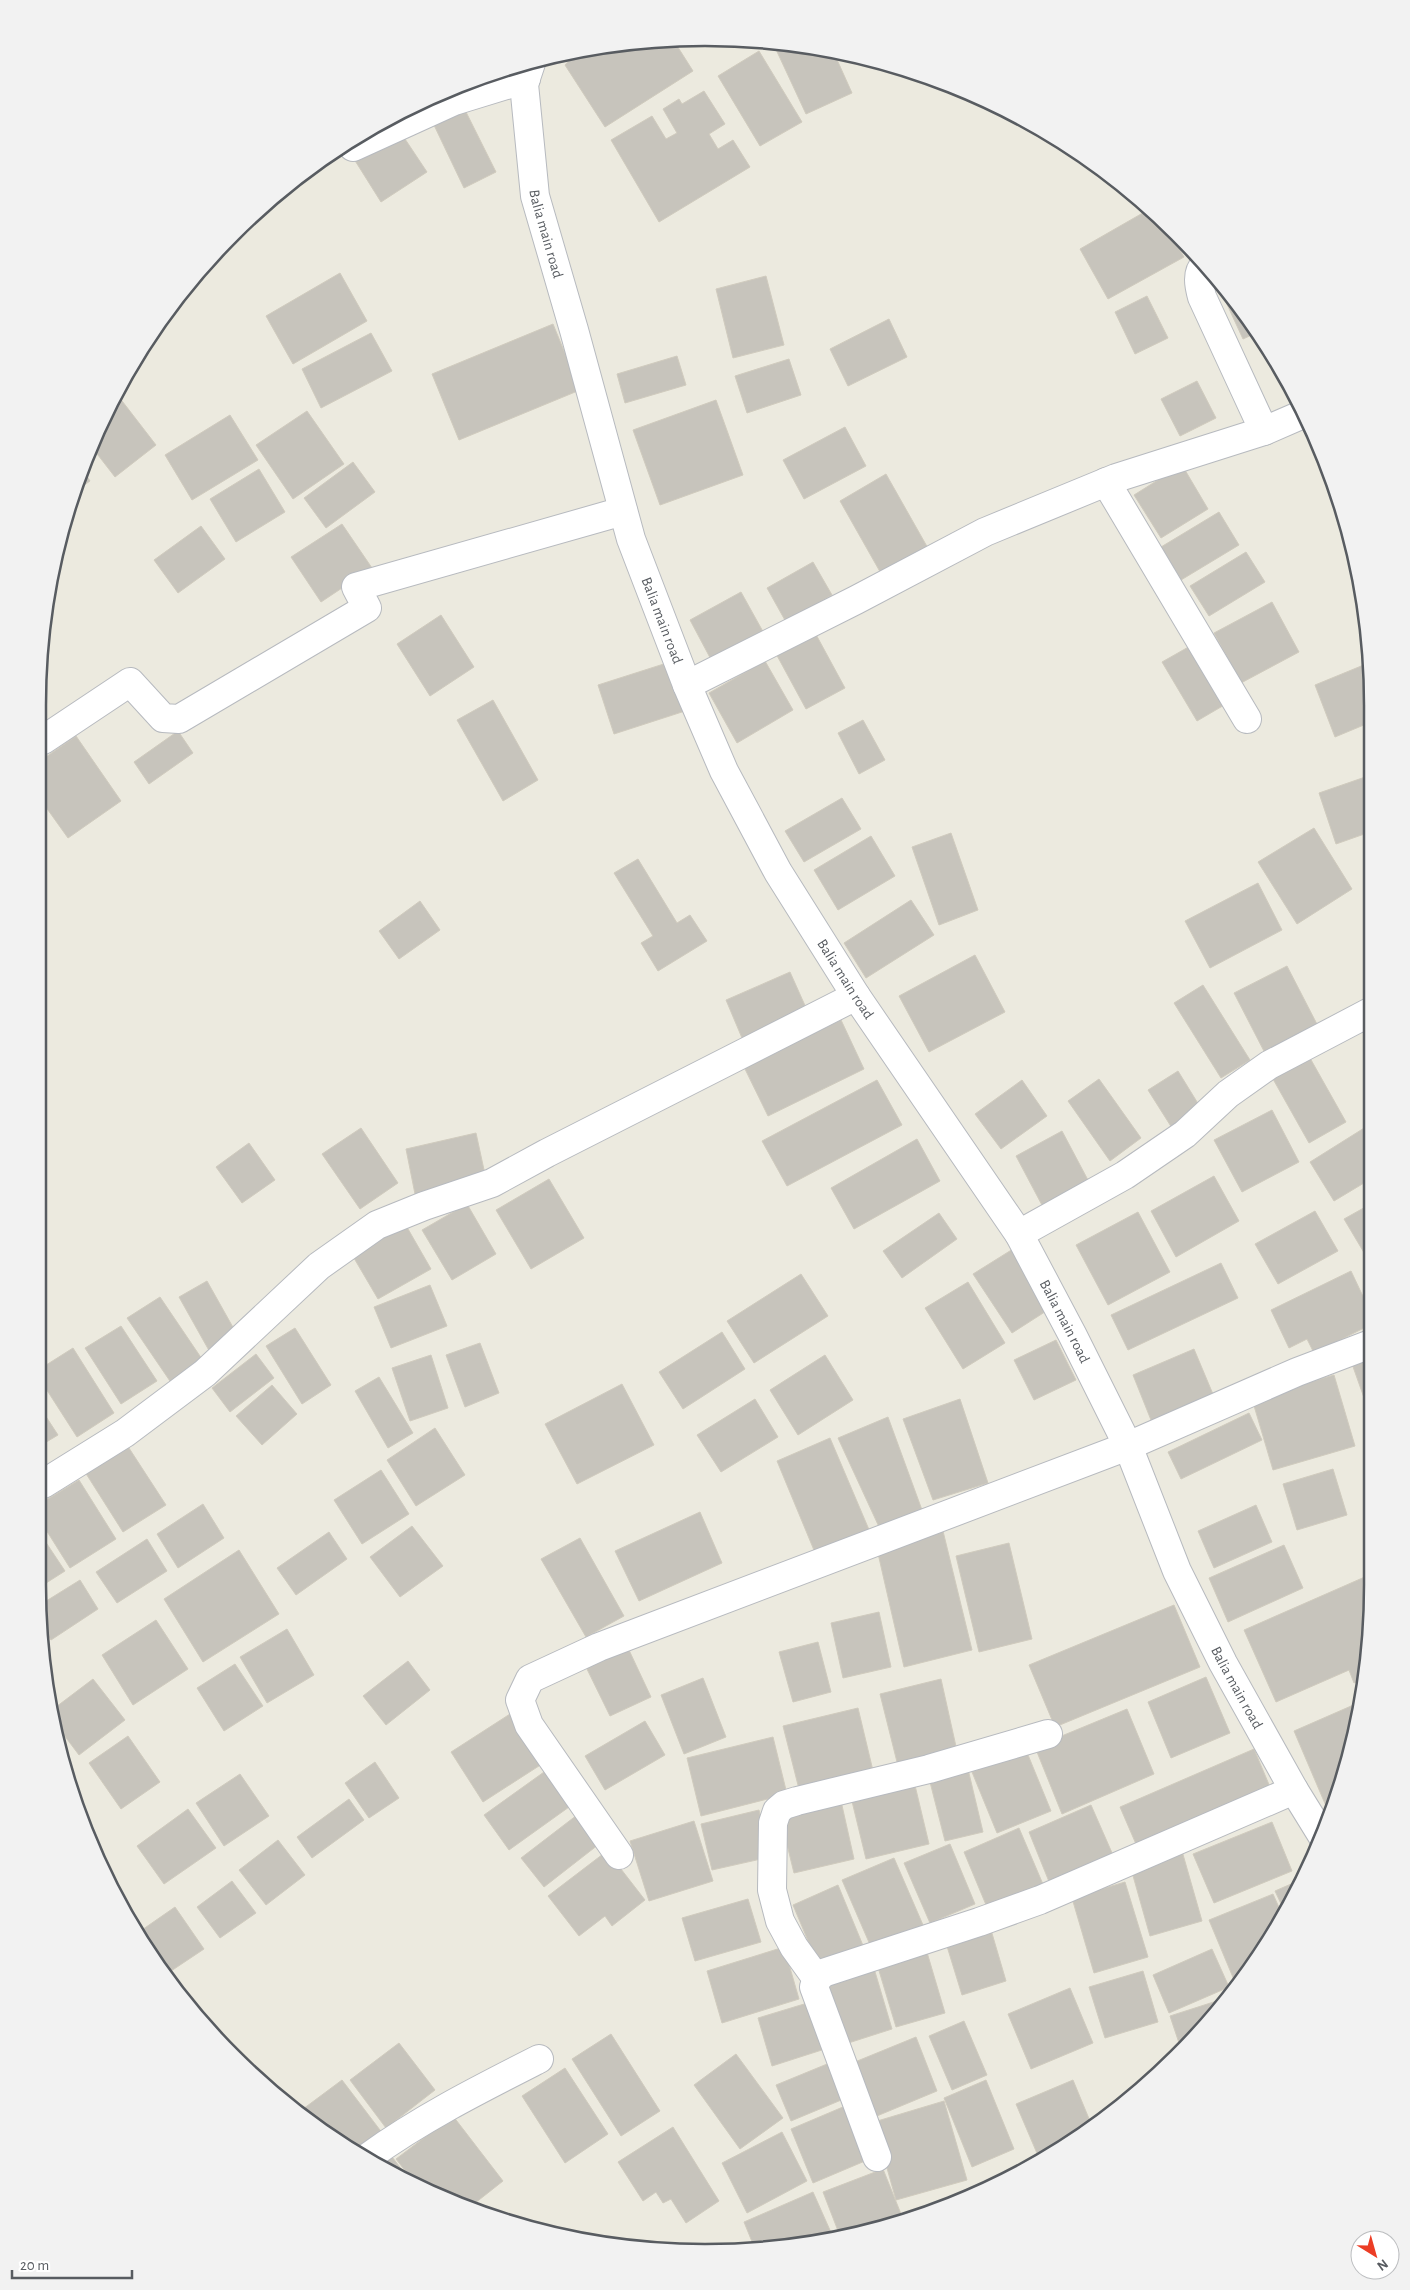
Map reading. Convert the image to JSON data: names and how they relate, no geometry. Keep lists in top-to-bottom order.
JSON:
{
  "streets": {
    "street": ["Balia main road"]
  },
  "scale_bar": "20 m",
  "north": "bottom right"
}
